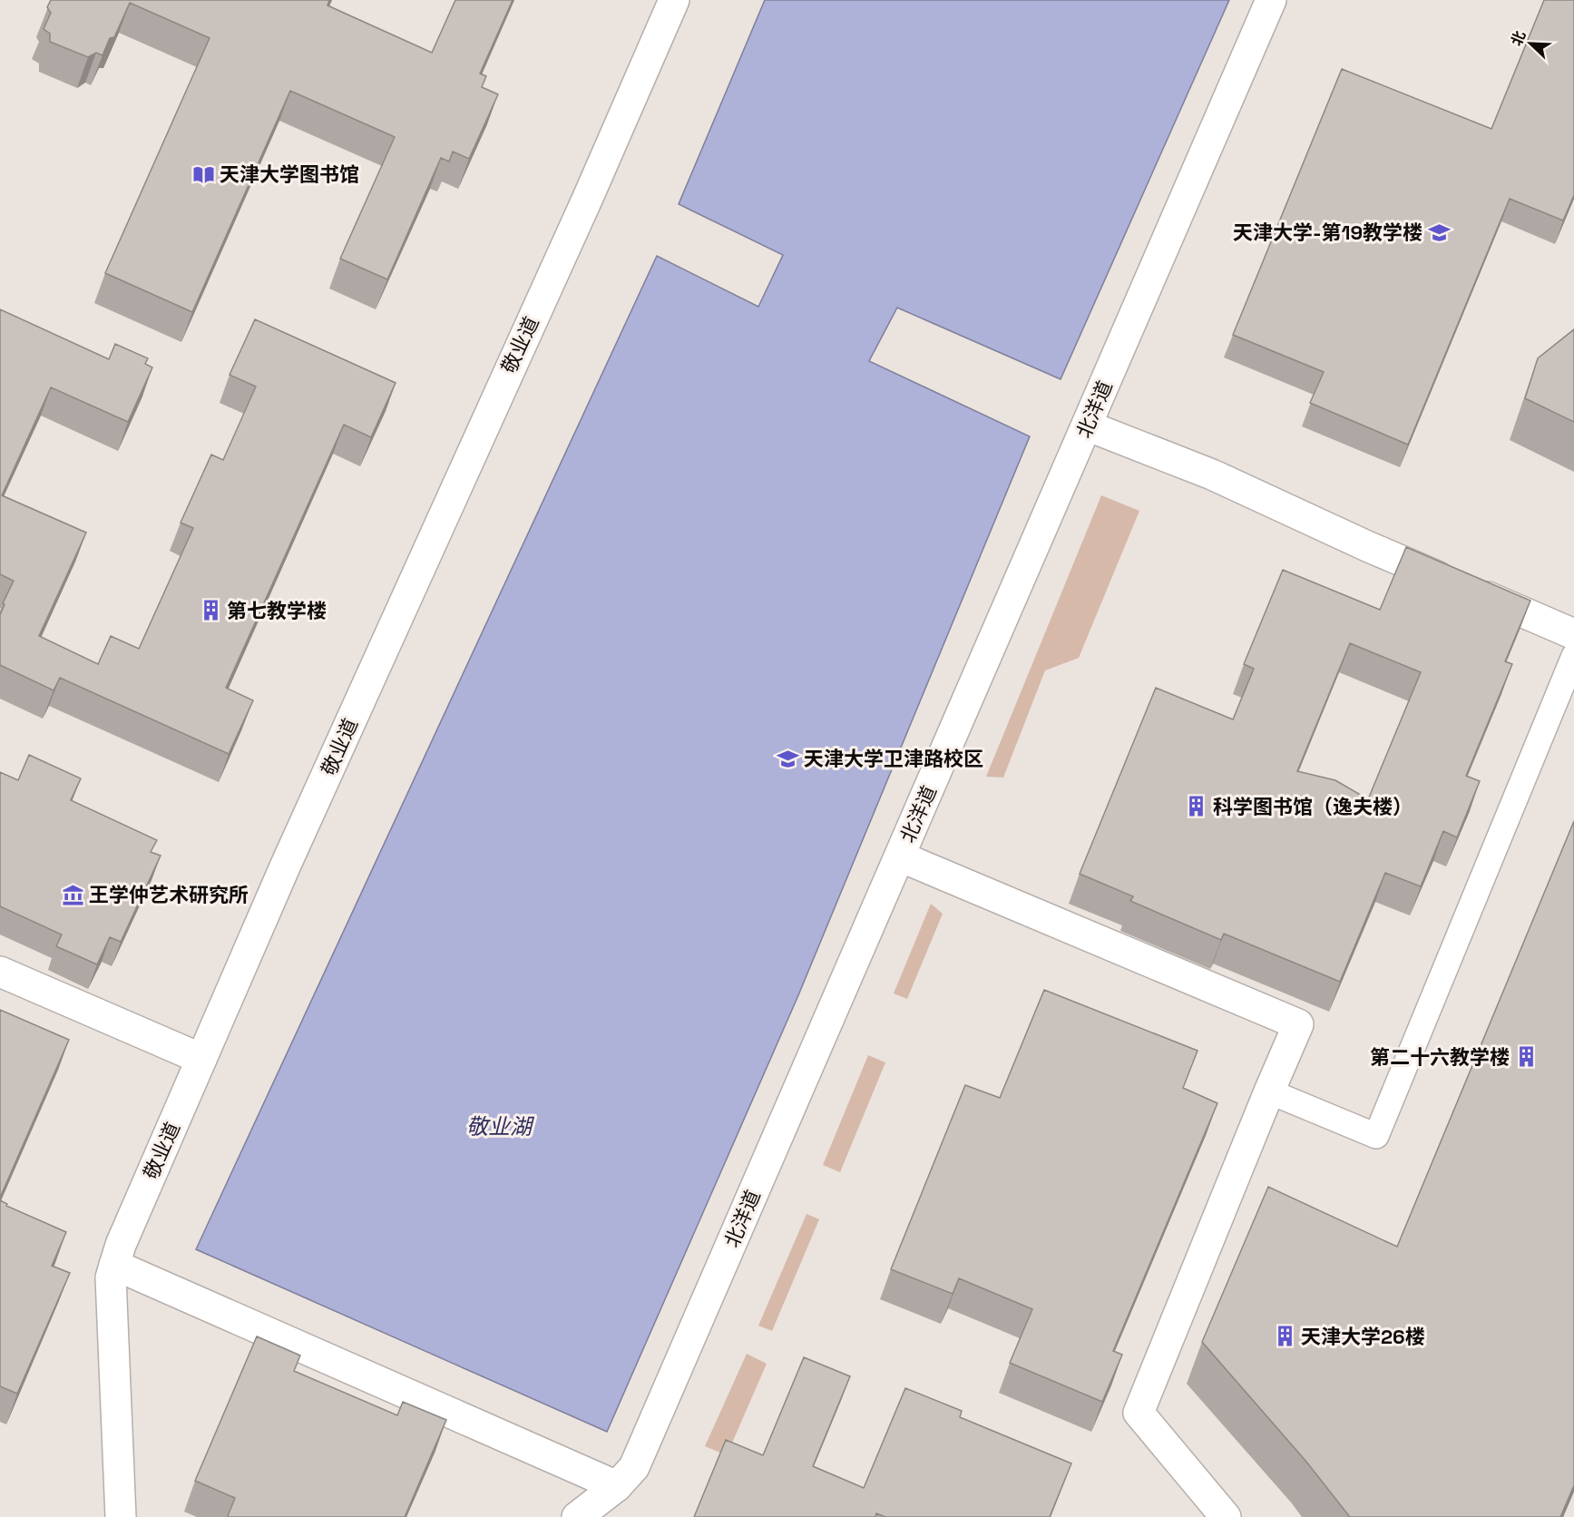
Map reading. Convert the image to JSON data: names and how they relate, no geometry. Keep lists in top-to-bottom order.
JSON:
{
  "streets": {
    "street": ["敬业道", "北洋道"]
  },
  "water": ["敬业湖"],
  "places": {
    "library": ["天津大学图书馆"],
    "school or university": ["天津大学-第19教学楼", "天津大学卫津路校区"],
    "building": [
      "第七教学楼",
      "科学图书馆（逸夫楼）",
      "第二十六教学楼",
      "天津大学26楼"
    ],
    "museum": ["王学仲艺术研究所"]
  },
  "north": "top left"
}
